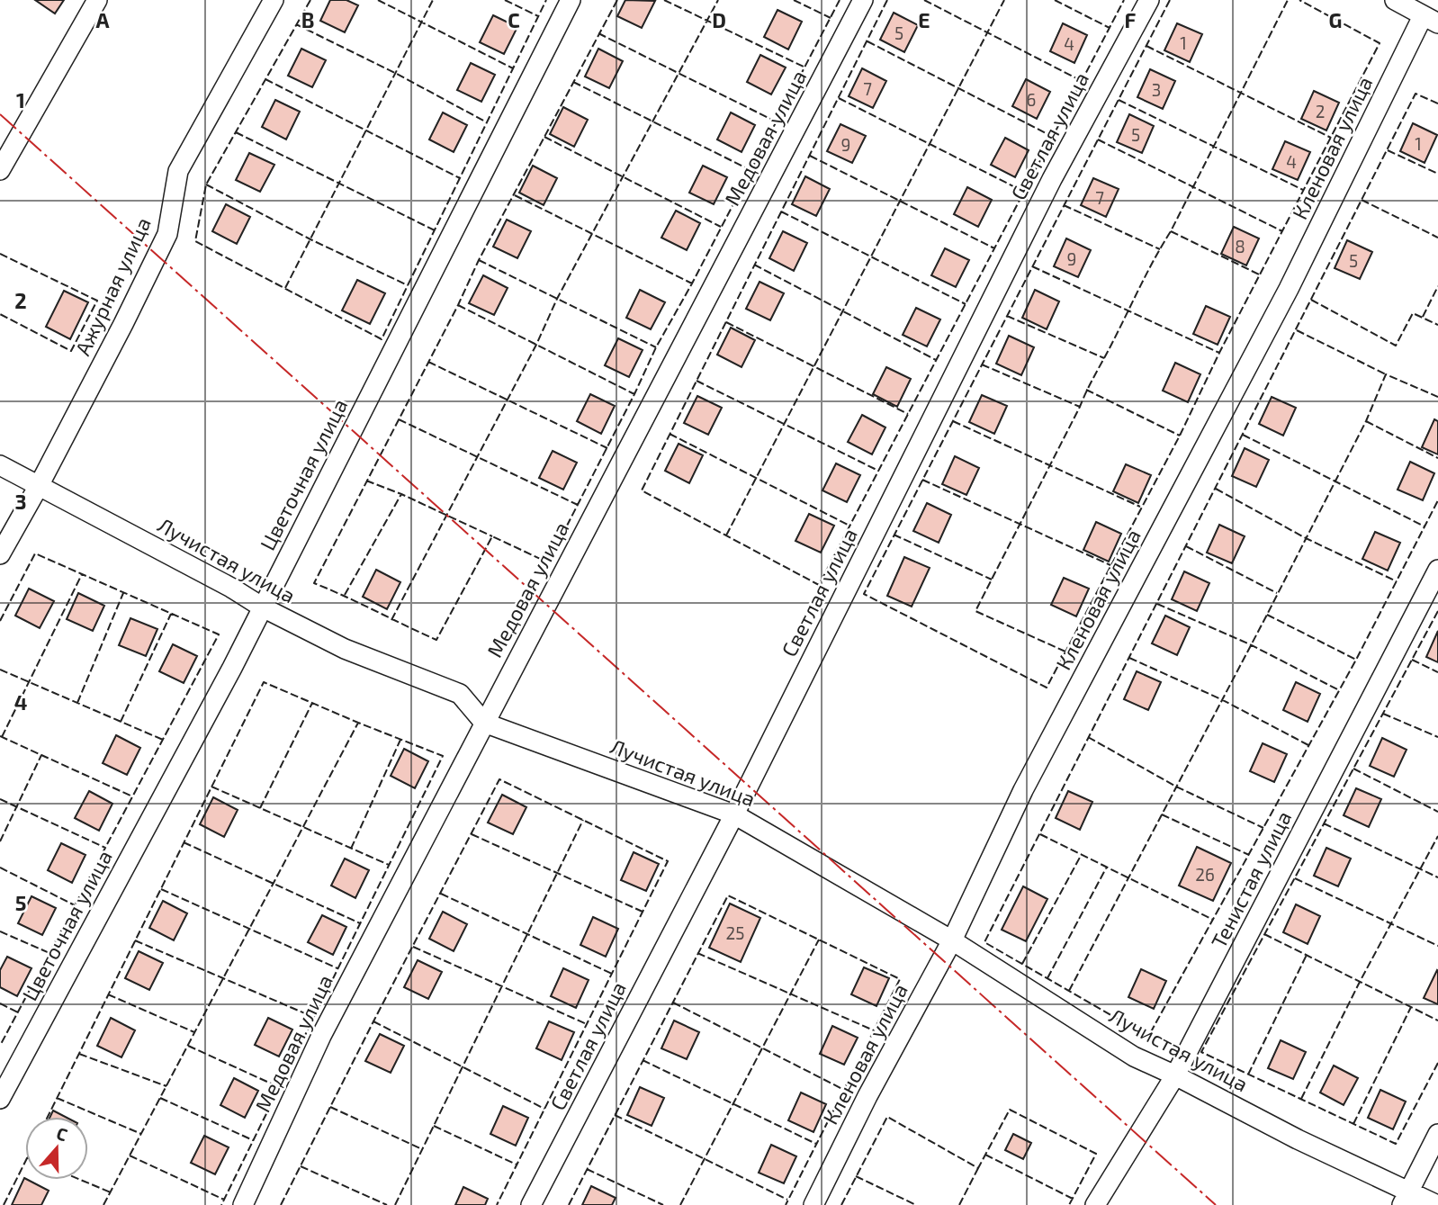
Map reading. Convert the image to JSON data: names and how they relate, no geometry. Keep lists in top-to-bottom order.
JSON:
{
  "streets": {
    "street": [
      "Светлая улица",
      "Медовая улица",
      "Кленовая улица",
      "Ажурная улица",
      "Цветочная улица",
      "Лучистая улица",
      "Тенистая улица"
    ]
  },
  "crossings": [
    ["Светлая улица", "Лучистая улица"],
    ["Медовая улица", "Лучистая улица"],
    ["Кленовая улица", "Лучистая улица"],
    ["Ажурная улица", "Лучистая улица"],
    ["Цветочная улица", "Лучистая улица"],
    ["Лучистая улица", "Тенистая улица"]
  ],
  "house_numbers": [
    "5",
    "1",
    "4",
    "7",
    "3",
    "6",
    "2",
    "5",
    "1",
    "9",
    "4",
    "7",
    "8",
    "9",
    "5",
    "26",
    "25"
  ],
  "north": "top",
  "grid": {
    "columns": [
      "A",
      "B",
      "C",
      "D",
      "E",
      "F",
      "G"
    ],
    "rows": [
      "1",
      "2",
      "3",
      "4",
      "5"
    ]
  }
}
